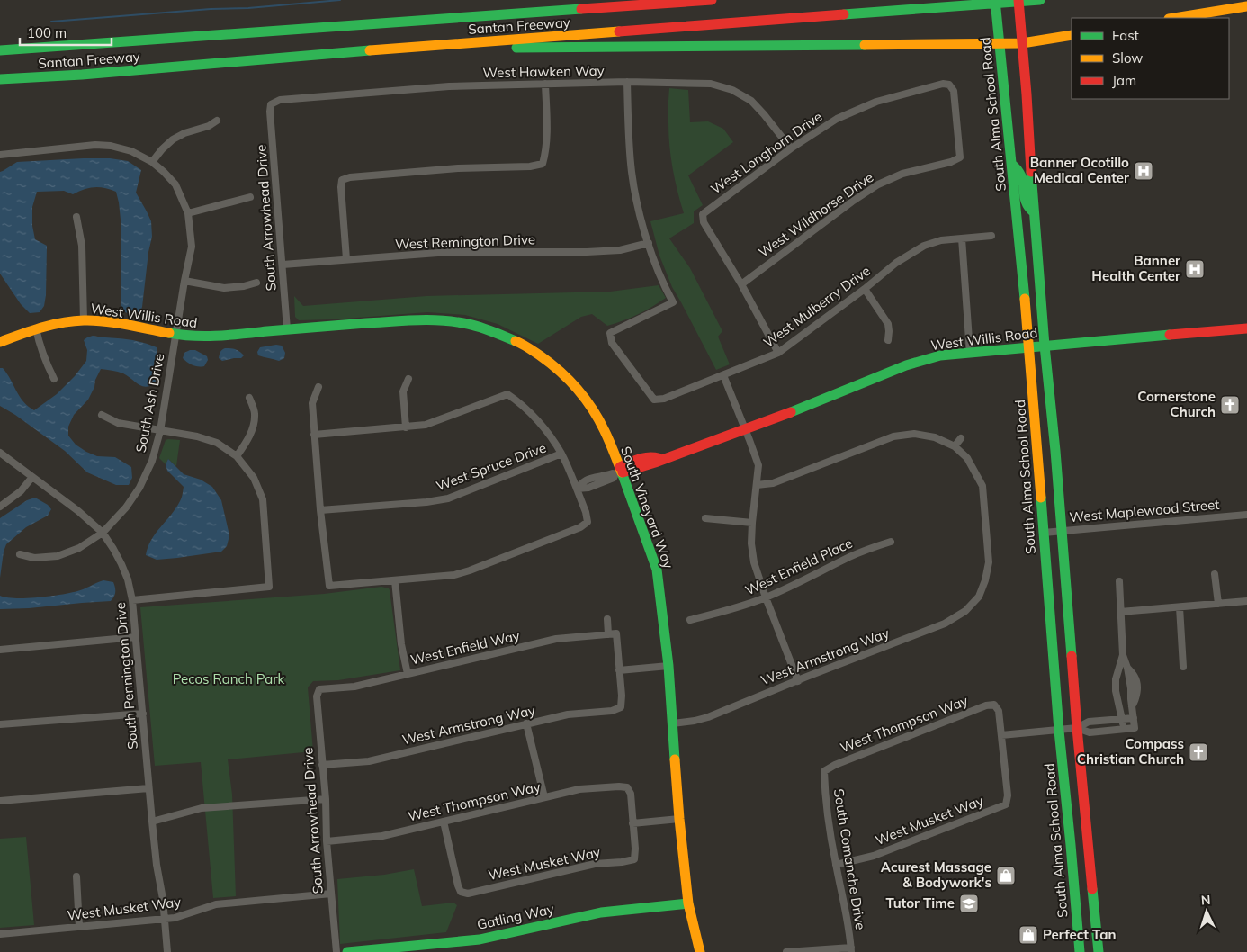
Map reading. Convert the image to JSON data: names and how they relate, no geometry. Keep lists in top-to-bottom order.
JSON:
{
  "streets": {
    "main road": [
      "Santan Freeway",
      "South Alma School Road",
      "West Willis Road",
      "South Vineyard Way",
      "Gatling Way"
    ],
    "street": [
      "West Hawken Way",
      "West Longhorn Drive",
      "West Wildhorse Drive",
      "South Arrowhead Drive",
      "West Remington Drive",
      "West Mulberry Drive",
      "South Ash Drive",
      "West Spruce Drive",
      "West Maplewood Street",
      "West Enfield Place",
      "West Enfield Way",
      "West Armstrong Way",
      "South Pennington Drive",
      "West Thompson Way",
      "West Musket Way",
      "South Comanche Drive"
    ]
  },
  "crossings": [
    ["West Hawken Way", "West Longhorn Drive"],
    ["West Hawken Way", "South Arrowhead Drive"],
    ["South Alma School Road", "West Willis Road"],
    ["South Alma School Road", "West Maplewood Street"],
    ["West Longhorn Drive", "West Wildhorse Drive"],
    ["South Arrowhead Drive", "West Remington Drive"],
    ["South Arrowhead Drive", "West Willis Road"],
    ["South Arrowhead Drive", "South Vineyard Way"],
    ["South Arrowhead Drive", "West Enfield Way"],
    ["South Arrowhead Drive", "West Armstrong Way"],
    ["South Arrowhead Drive", "West Thompson Way"],
    ["South Arrowhead Drive", "West Musket Way"],
    ["West Remington Drive", "West Mulberry Drive"],
    ["West Willis Road", "South Ash Drive"],
    ["West Willis Road", "South Vineyard Way"],
    ["South Ash Drive", "South Pennington Drive"],
    ["South Vineyard Way", "West Armstrong Way"],
    ["South Vineyard Way", "Gatling Way"],
    ["West Enfield Way", "West Armstrong Way"],
    ["South Pennington Drive", "West Musket Way"],
    ["West Thompson Way", "West Musket Way"],
    ["West Thompson Way", "South Comanche Drive"],
    ["West Musket Way", "South Comanche Drive"]
  ],
  "parks": ["Pecos Ranch Park"],
  "places": {
    "hospital": ["Banner Ocotillo Medical Center", "Banner Health Center"],
    "church": ["Cornerstone Church", "Compass Christian Church"],
    "shop": ["Acurest Massage & Bodywork's", "Perfect Tan"],
    "school or university": ["Tutor Time"]
  },
  "legend": ["Fast", "Slow", "Jam"],
  "scale_bar": "100 m",
  "north": "top"
}
